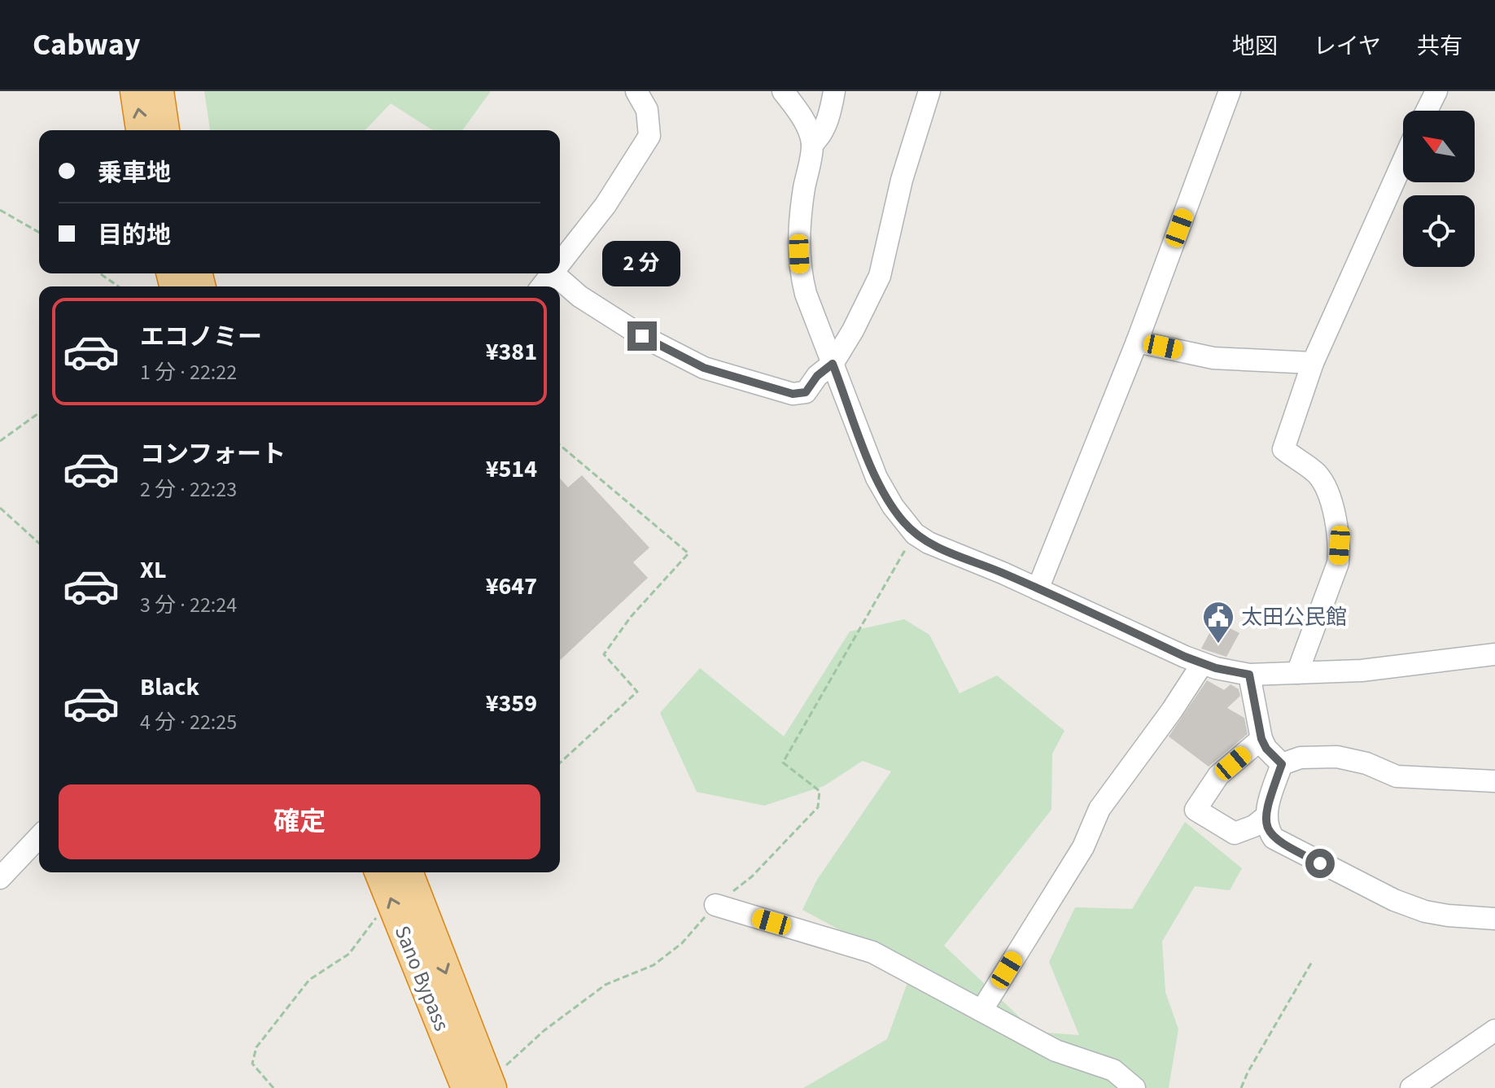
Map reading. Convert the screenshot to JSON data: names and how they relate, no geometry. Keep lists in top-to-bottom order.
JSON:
{
  "streets": {
    "highway": ["Sano Bypass"]
  },
  "places": {
    "public building": ["太田公民館"]
  },
  "north": "top left",
  "page": {
    "header": "Cabway",
    "nav": ["地図", "レイヤ", "共有"],
    "banner": ["乗車地", "目的地"],
    "bubble": "2 分",
    "list": [
      {
        "name": "エコノミー",
        "note": "1 分 · 22:22",
        "value": "¥381"
      },
      {
        "name": "コンフォート",
        "note": "2 分 · 22:23",
        "value": "¥514"
      },
      {
        "name": "XL",
        "note": "3 分 · 22:24",
        "value": "¥647"
      },
      {
        "name": "Black",
        "note": "4 分 · 22:25",
        "value": "¥359"
      }
    ],
    "buttons": "確定"
  }
}
